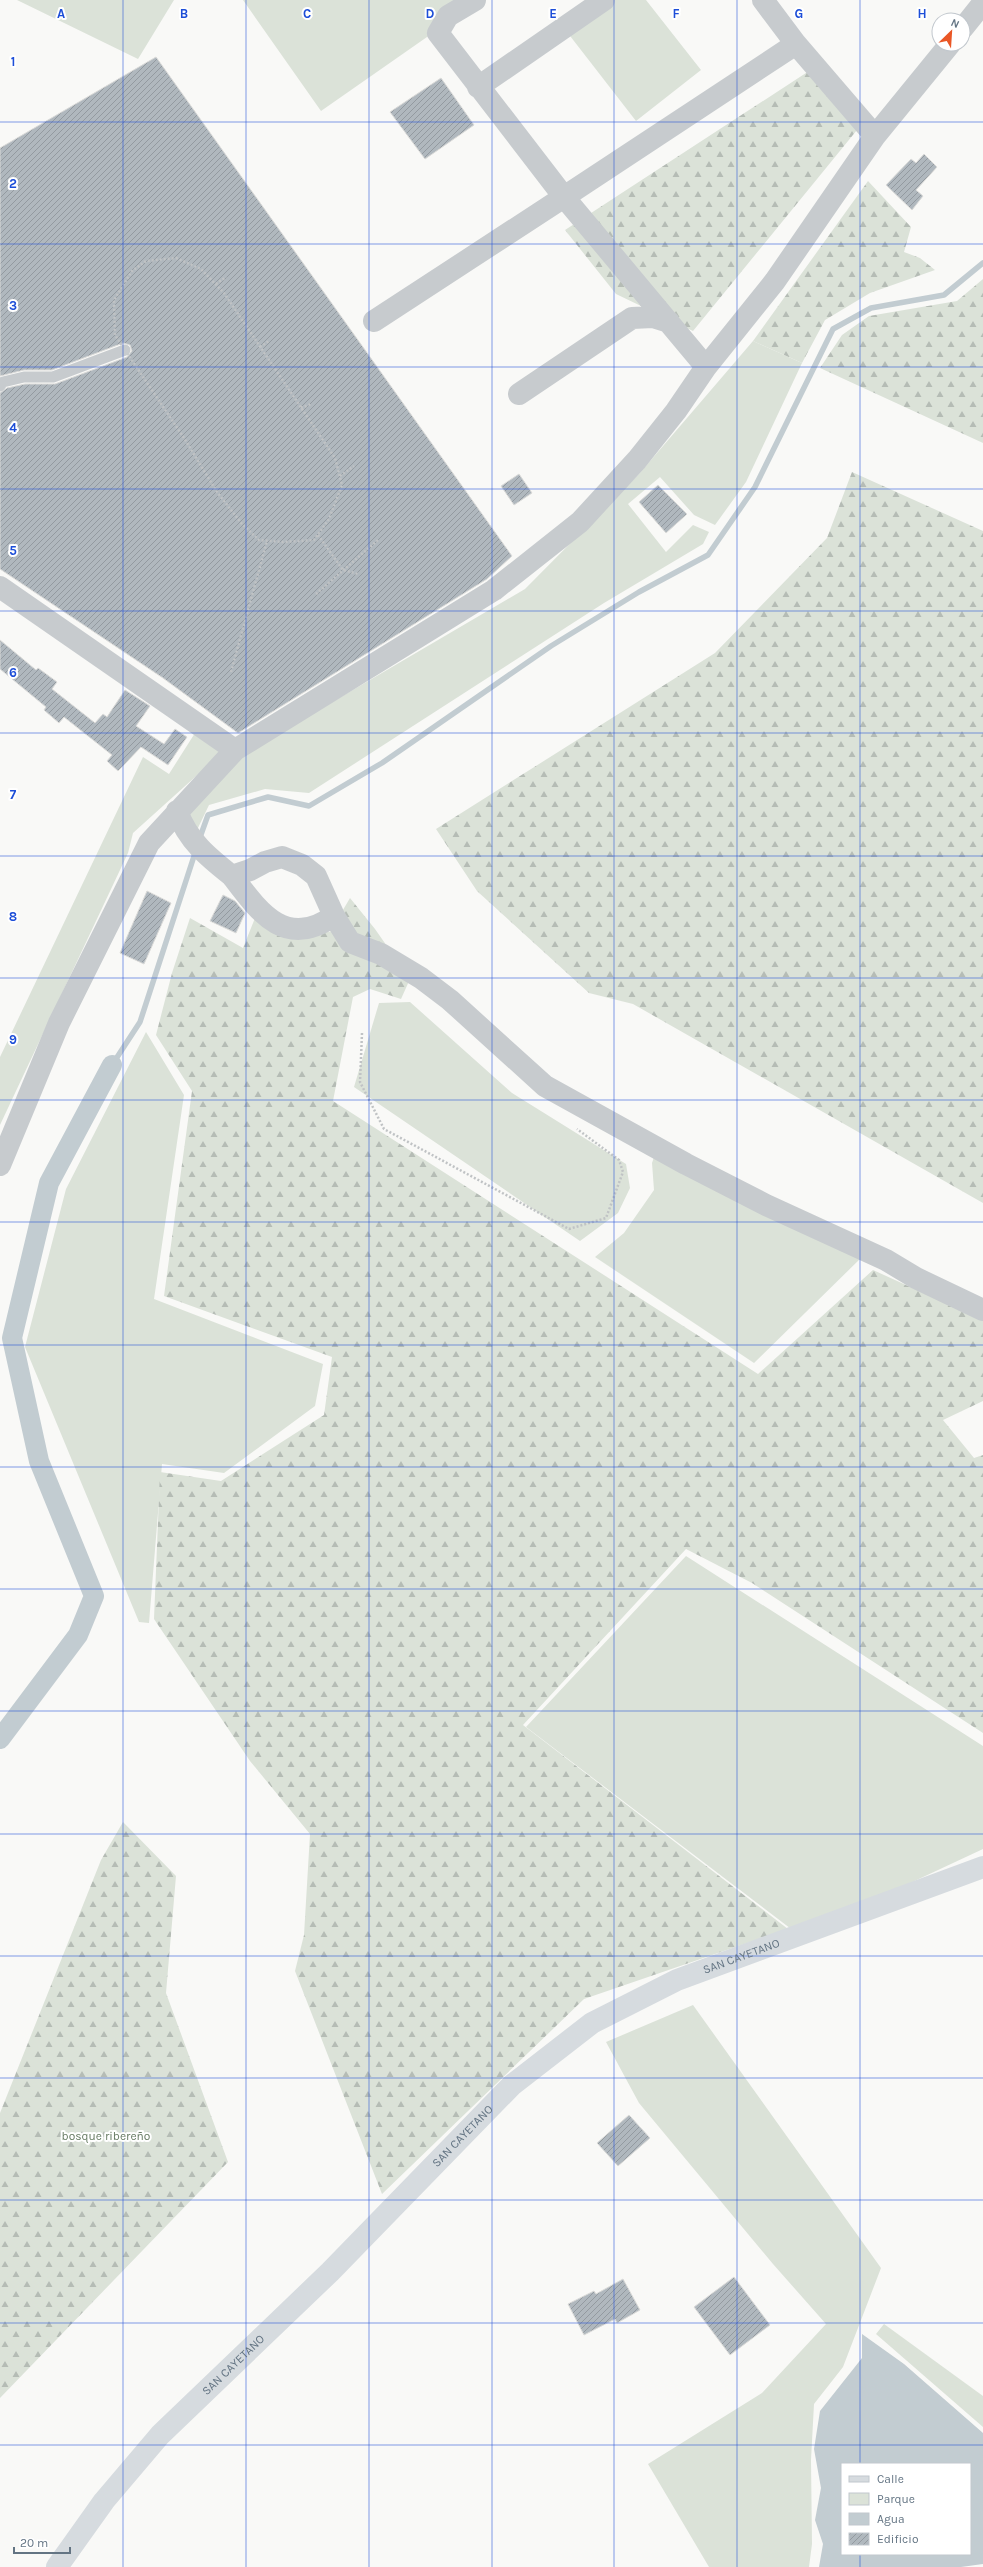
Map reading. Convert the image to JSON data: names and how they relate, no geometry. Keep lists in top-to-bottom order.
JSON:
{
  "streets": {
    "main road": ["SAN CAYETANO"]
  },
  "parks": ["bosque ribereño"],
  "legend": [
    "Calle",
    "Parque",
    "Agua",
    "Edificio"
  ],
  "scale_bar": "20 m",
  "north": "top right",
  "grid": {
    "columns": [
      "A",
      "B",
      "C",
      "D",
      "E",
      "F",
      "G",
      "H"
    ],
    "rows": [
      "1",
      "2",
      "3",
      "4",
      "5",
      "6",
      "7",
      "8",
      "9"
    ]
  }
}
